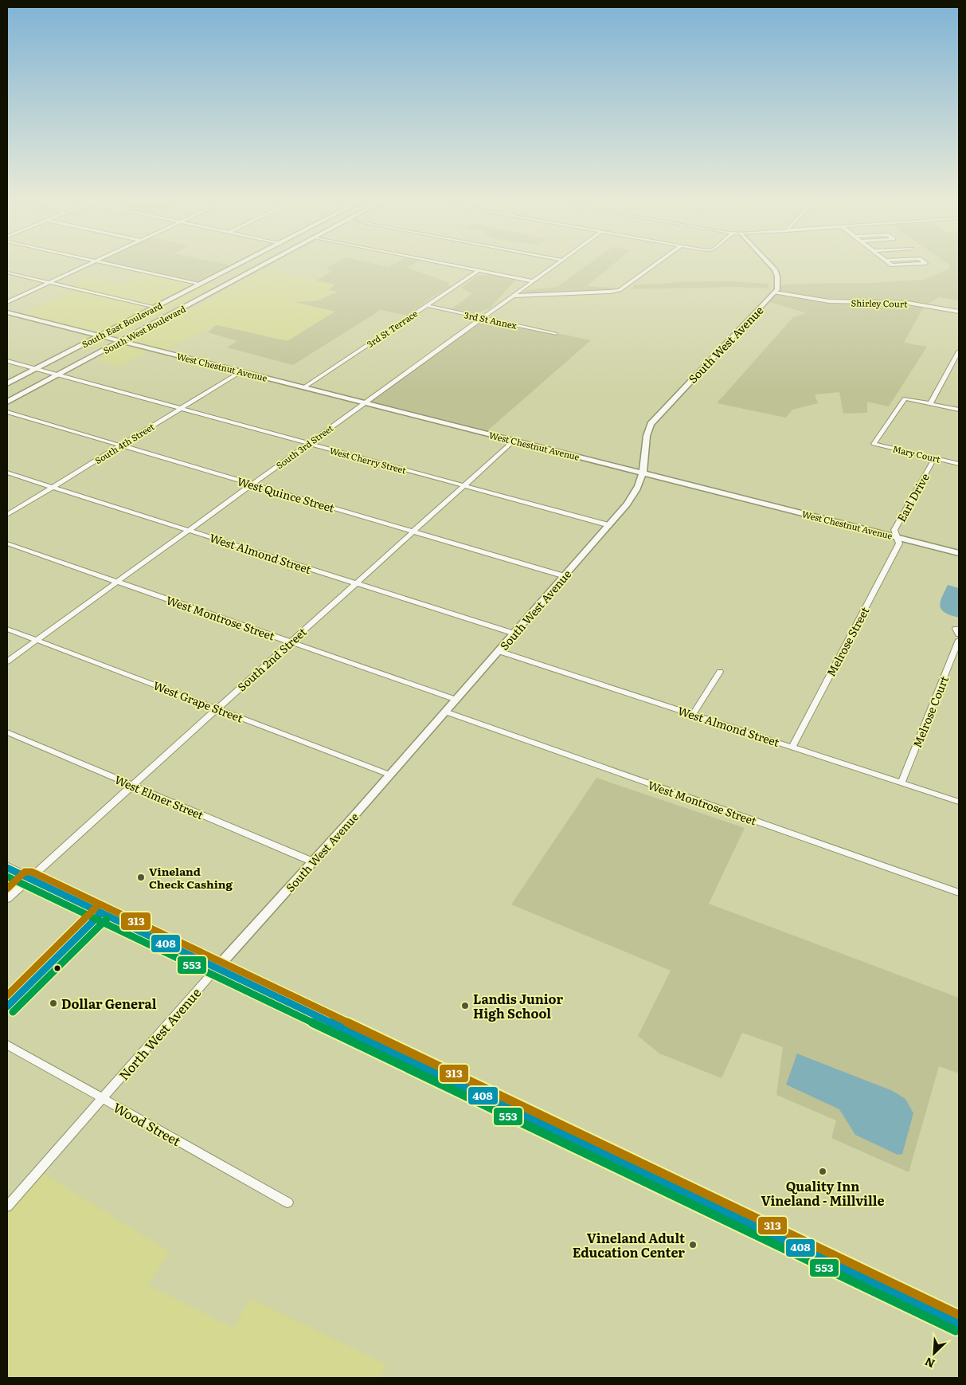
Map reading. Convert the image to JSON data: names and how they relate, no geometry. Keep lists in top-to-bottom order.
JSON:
{
  "streets": {
    "main road": ["South East Boulevard", "South West Boulevard"],
    "street": [
      "Shirley Court",
      "3rd St Annex",
      "3rd St Terrace",
      "South West Avenue",
      "West Chestnut Avenue",
      "South 4th Street",
      "South 3rd Street",
      "Mary Court",
      "West Cherry Street",
      "West Quince Street",
      "Earl Drive",
      "West Almond Street",
      "West Montrose Street",
      "Melrose Street",
      "South 2nd Street",
      "West Grape Street",
      "Melrose Court",
      "West Elmer Street",
      "North West Avenue",
      "Wood Street"
    ]
  },
  "crossings": [
    ["Shirley Court", "South West Avenue"],
    ["3rd St Annex", "3rd St Terrace"],
    ["3rd St Annex", "South 3rd Street"],
    ["South East Boulevard", "West Chestnut Avenue"],
    ["South East Boulevard", "West Cherry Street"],
    ["3rd St Terrace", "West Chestnut Avenue"],
    ["South West Boulevard", "West Chestnut Avenue"],
    ["South West Boulevard", "West Cherry Street"],
    ["South West Avenue", "West Chestnut Avenue"],
    ["South West Avenue", "West Cherry Street"],
    ["South West Avenue", "West Quince Street"],
    ["South West Avenue", "West Almond Street"],
    ["South West Avenue", "West Montrose Street"],
    ["South West Avenue", "West Grape Street"],
    ["South West Avenue", "West Elmer Street"],
    ["South West Avenue", "North West Avenue"],
    ["West Chestnut Avenue", "South 4th Street"],
    ["West Chestnut Avenue", "South 3rd Street"],
    ["West Chestnut Avenue", "Earl Drive"],
    ["West Chestnut Avenue", "Melrose Street"],
    ["West Chestnut Avenue", "South 2nd Street"],
    ["South 4th Street", "West Cherry Street"],
    ["South 4th Street", "West Quince Street"],
    ["South 4th Street", "West Almond Street"],
    ["South 3rd Street", "West Cherry Street"],
    ["South 3rd Street", "West Quince Street"],
    ["South 3rd Street", "West Almond Street"],
    ["South 3rd Street", "West Montrose Street"],
    ["South 3rd Street", "West Grape Street"],
    ["Mary Court", "Earl Drive"],
    ["West Cherry Street", "South 2nd Street"],
    ["West Quince Street", "South 2nd Street"],
    ["Earl Drive", "Melrose Street"],
    ["West Almond Street", "Melrose Street"],
    ["West Almond Street", "South 2nd Street"],
    ["West Almond Street", "Melrose Court"],
    ["West Montrose Street", "South 2nd Street"],
    ["South 2nd Street", "West Grape Street"],
    ["South 2nd Street", "West Elmer Street"],
    ["North West Avenue", "Wood Street"]
  ],
  "places": [
    "Vineland Check Cashing",
    "Dollar General",
    "Landis Junior High School",
    "Quality Inn Vineland - Millville",
    "Vineland Adult Education Center"
  ],
  "lines": ["transit line 408", "transit line 313", "transit line 553"],
  "north": "bottom left"
}
